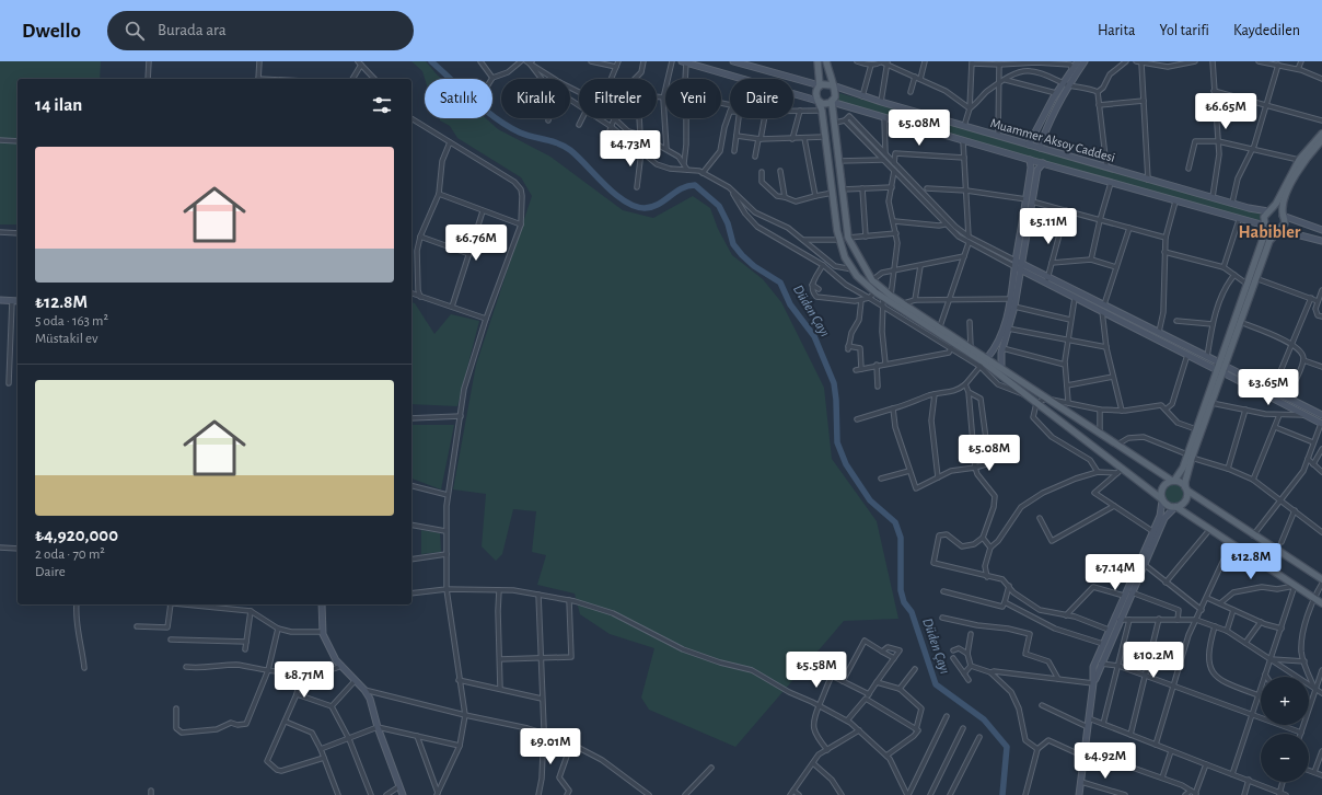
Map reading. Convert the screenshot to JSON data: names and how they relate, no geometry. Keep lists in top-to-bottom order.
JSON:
{
  "streets": {
    "street": ["Muammer Aksoy Caddesi"]
  },
  "districts": ["Habibler"],
  "water": ["Düden Çayı"],
  "page": {
    "header": "Dwello",
    "search": "Burada ara",
    "nav": ["Harita", "Yol tarifi", "Kaydedilen"],
    "chip": [
      "Satılık",
      "Kiralık",
      "Filtreler",
      "Yeni",
      "Daire"
    ],
    "heading": "14 ilan",
    "price": [
      "₺6.65M",
      "₺5.08M",
      "₺4.73M",
      "₺5.11M",
      "₺6.76M",
      "₺3.65M",
      "₺5.08M",
      "₺12.8M",
      "₺7.14M",
      "₺10.2M",
      "₺5.58M",
      "₺8.71M",
      "₺9.01M",
      "₺4.92M"
    ],
    "list": [
      {
        "name": "₺12.8M",
        "note": "5 oda · 163 m² · Müstakil ev"
      },
      {
        "name": "₺4,920,000",
        "note": "2 oda · 70 m² · Daire"
      }
    ],
    "map_buttons": ["+", "−"]
  }
}
